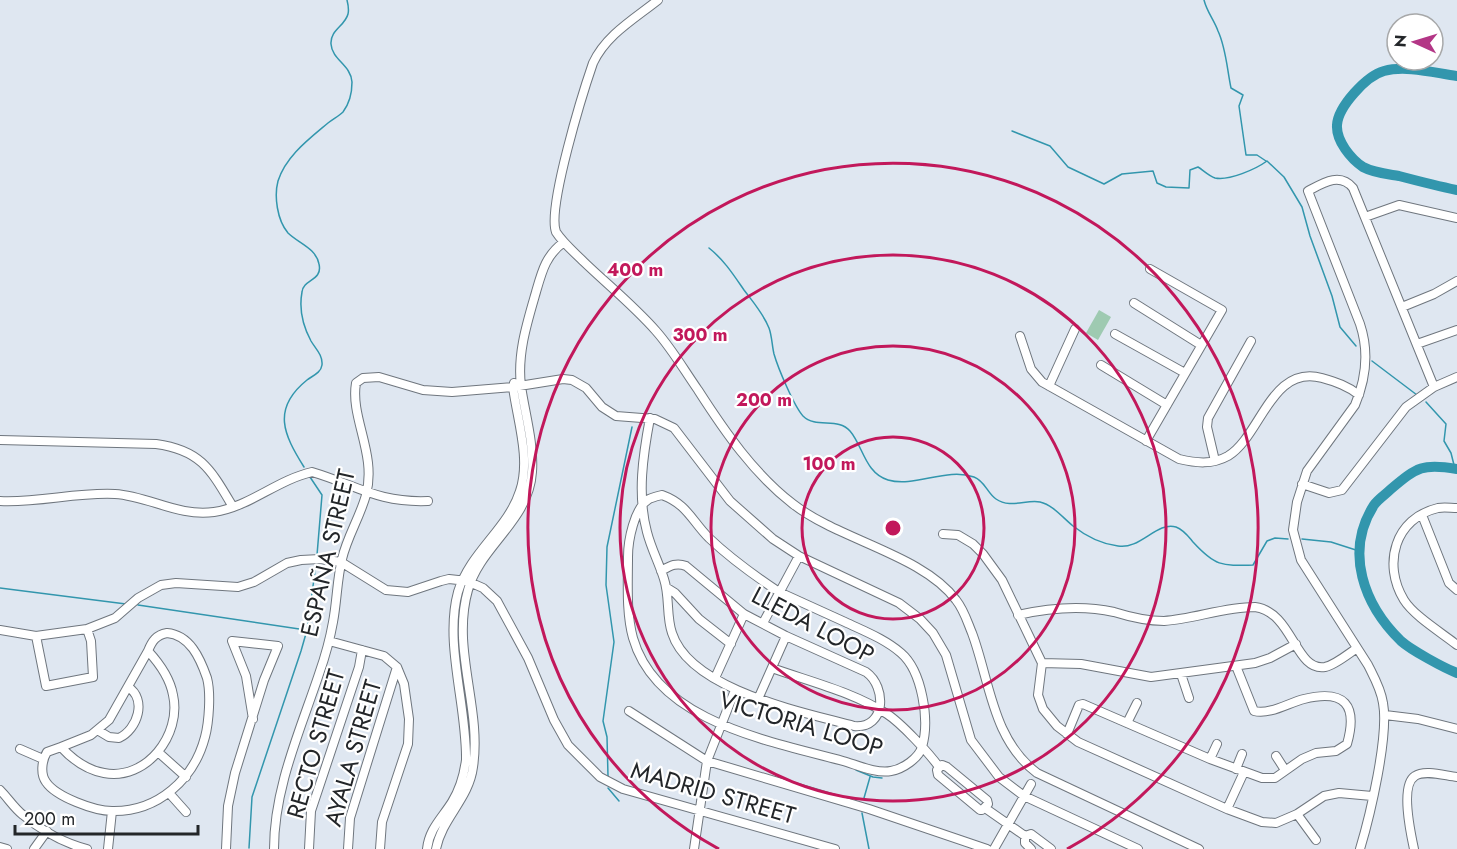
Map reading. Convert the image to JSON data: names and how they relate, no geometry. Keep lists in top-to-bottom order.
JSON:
{
  "streets": {
    "street": [
      "ESPAÑA STREET",
      "LLEDA LOOP",
      "VICTORIA LOOP",
      "RECTO STREET",
      "AYALA STREET",
      "MADRID STREET"
    ]
  },
  "scale_bar": "200 m",
  "north": "left",
  "rings": [
    "400 m",
    "300 m",
    "200 m",
    "100 m"
  ]
}
